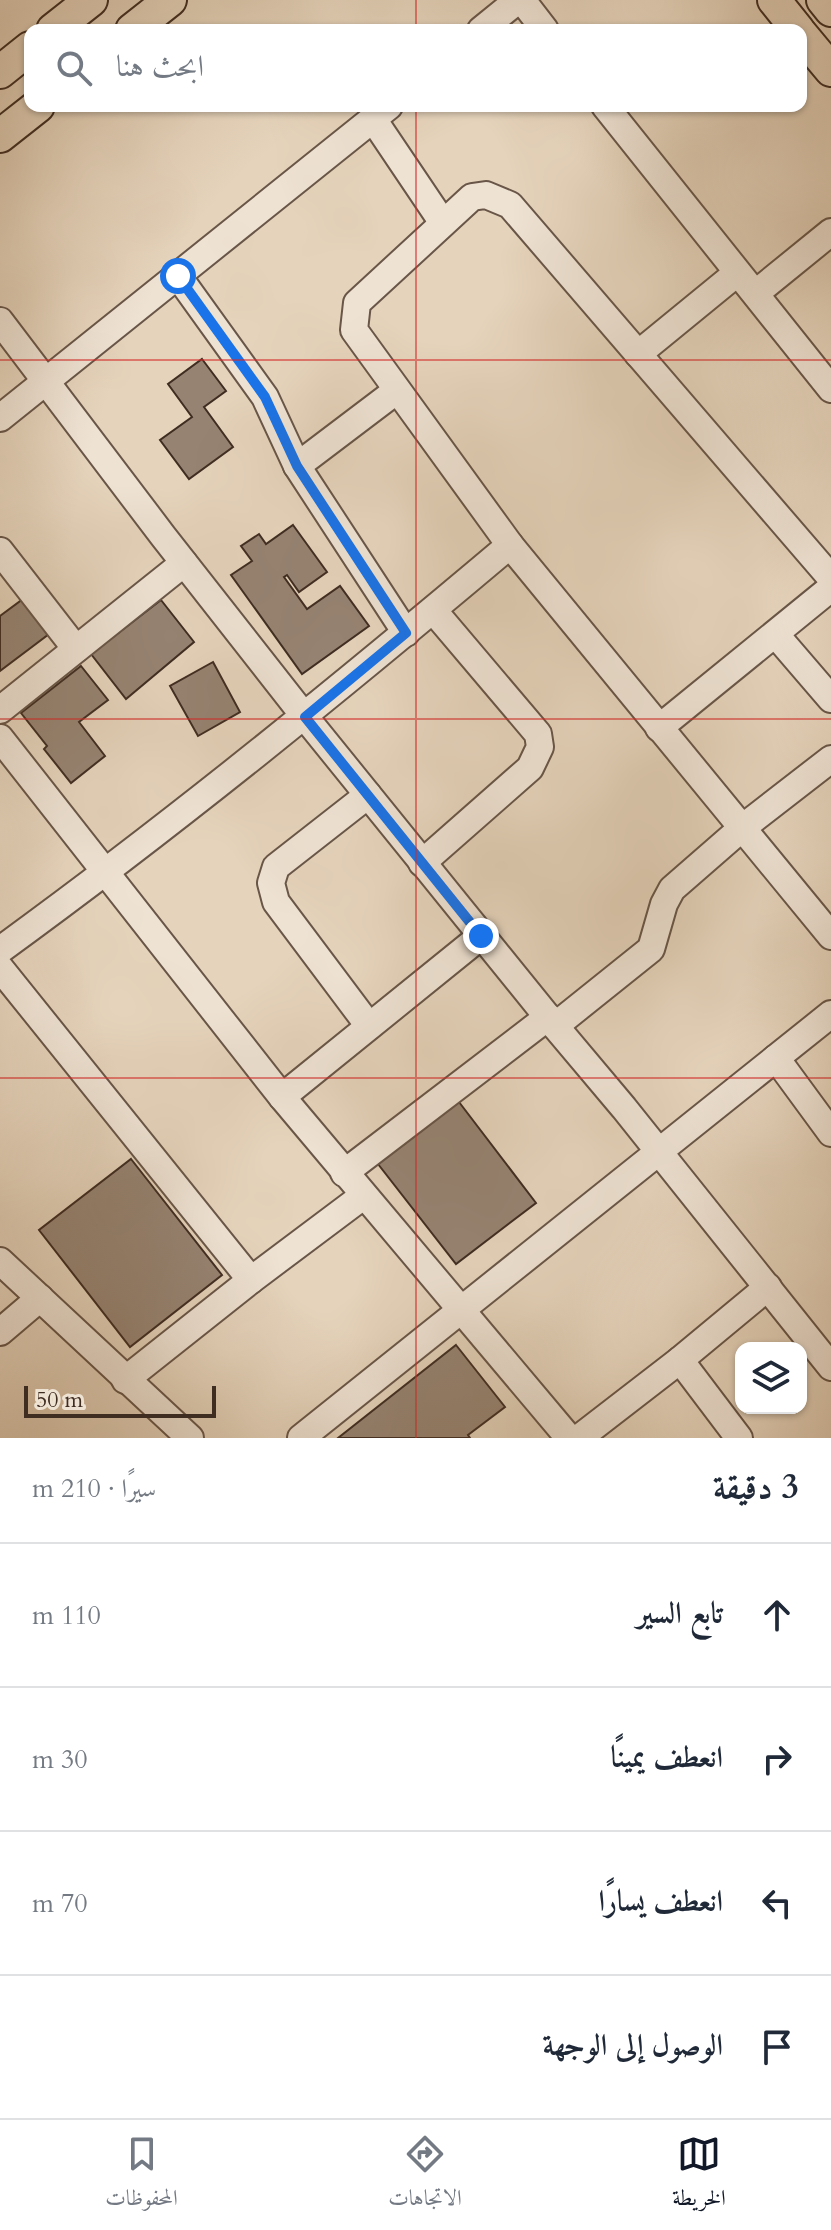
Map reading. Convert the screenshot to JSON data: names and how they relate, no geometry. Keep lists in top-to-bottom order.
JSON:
{
  "scale_bar": "50 m",
  "page": {
    "search": "ابحث هنا",
    "scale": "50 m",
    "heading": ["3 دقيقة", "سيرًا · 210 m"],
    "list": [
      ["تابع السير", "110 m"],
      ["انعطف يمينًا", "30 m"],
      ["انعطف يسارًا", "70 m"],
      "الوصول إلى الوجهة"
    ],
    "nav": ["الخريطة", "الاتجاهات", "المحفوظات"]
  }
}
